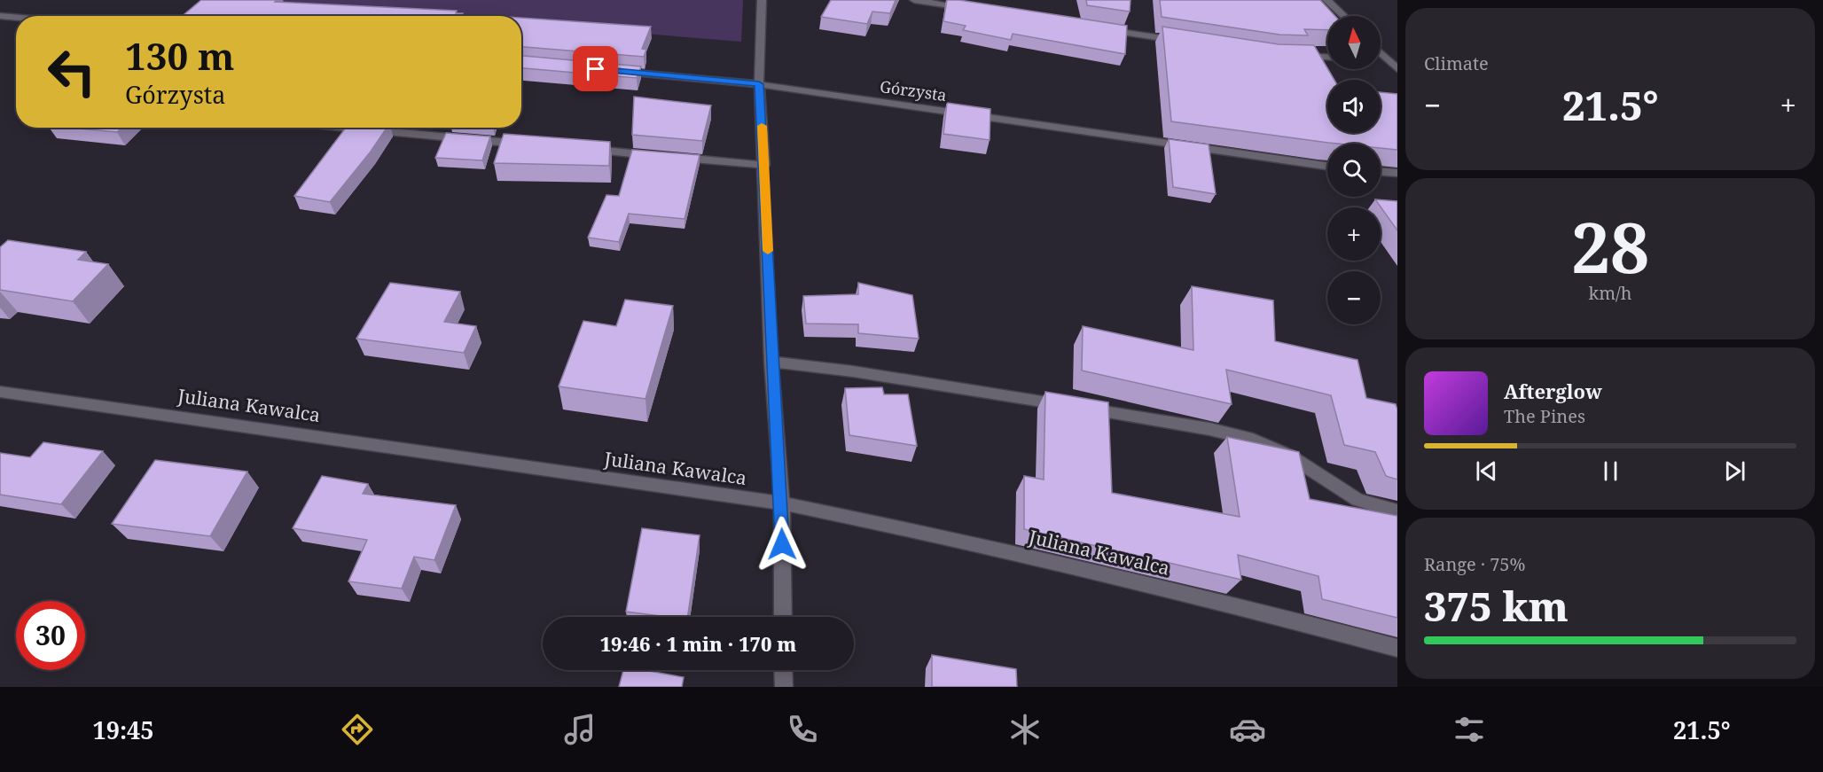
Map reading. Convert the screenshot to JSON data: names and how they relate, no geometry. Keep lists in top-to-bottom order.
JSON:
{
  "streets": {
    "street": ["Górzysta", "Juliana Kawalca"]
  },
  "north": "top",
  "page": {
    "tile": [
      "Climate",
      ["28", "km/h"],
      ["Range · 75%", "375 km"]
    ],
    "map_buttons": ["+", "−"],
    "turn": ["130 m", "Górzysta"],
    "heat": ["−", "21.5°", "+"],
    "song": ["Afterglow", "The Pines"],
    "limit": "30",
    "trip": "19:46 · 1 min · 170 m",
    "tabs": ["19:45", "21.5°"]
  }
}
